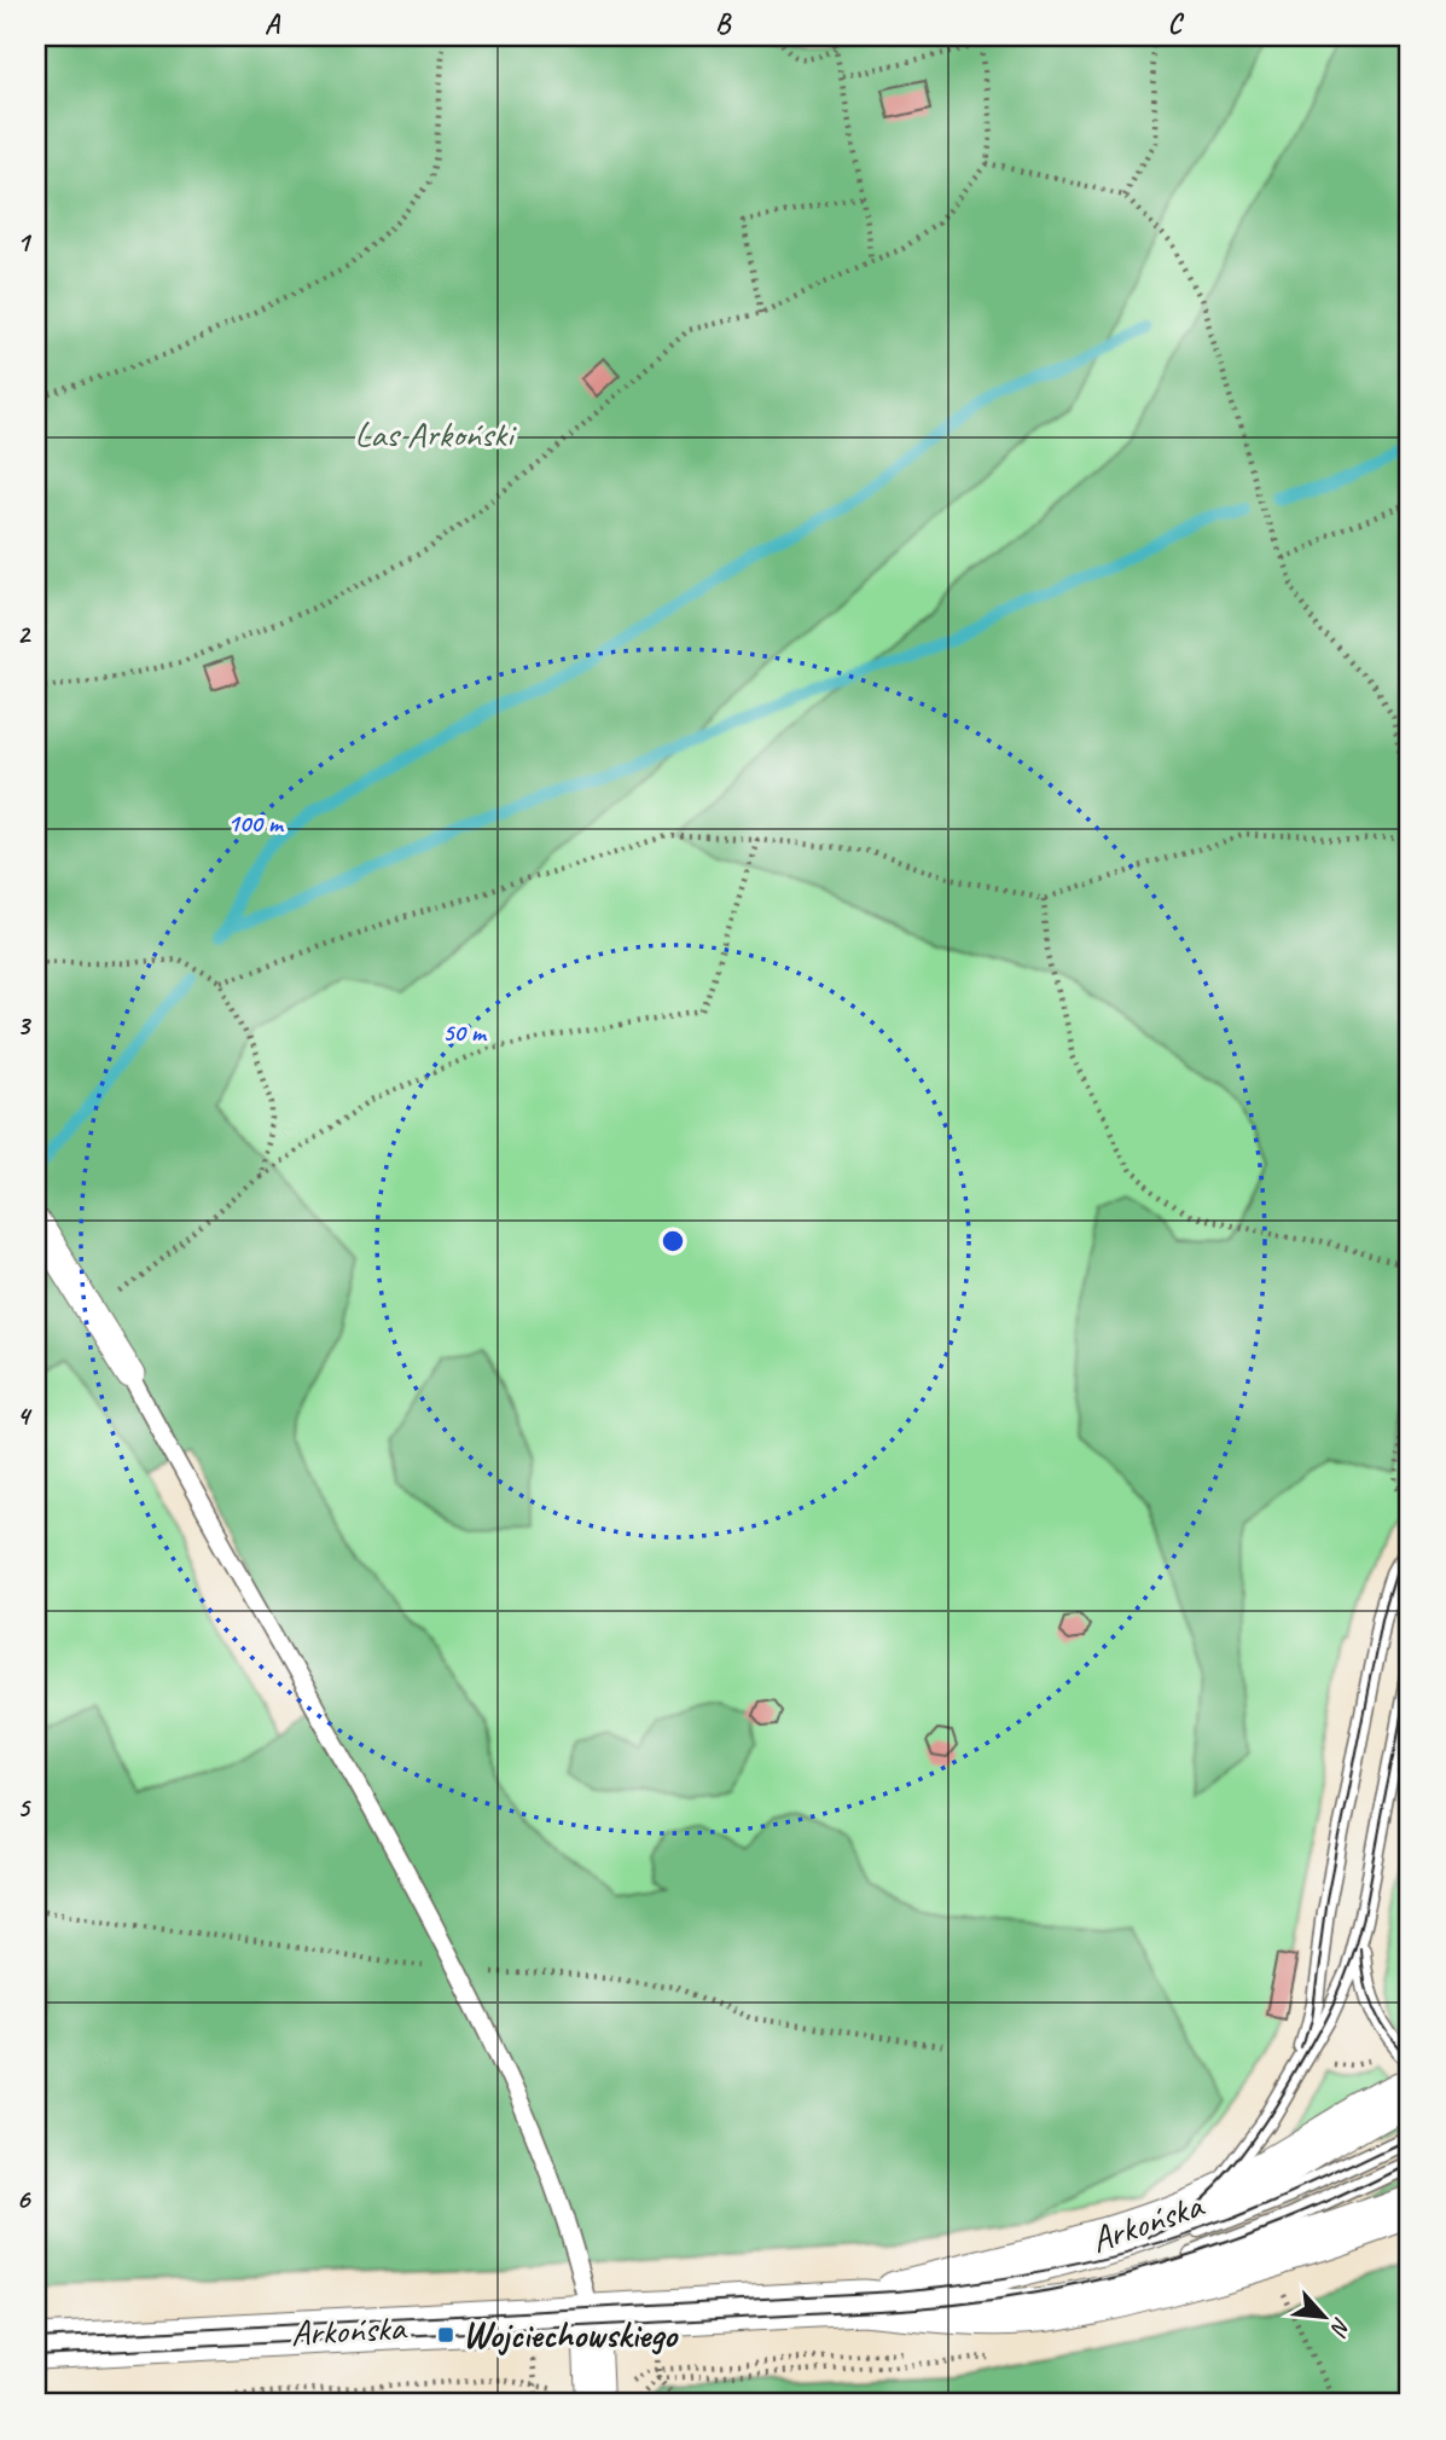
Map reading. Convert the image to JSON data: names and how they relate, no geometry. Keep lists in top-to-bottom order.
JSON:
{
  "streets": {
    "street": ["Arkońska"]
  },
  "parks": ["Las Arkoński"],
  "places": {
    "transit": ["Wojciechowskiego"]
  },
  "north": "bottom right",
  "grid": {
    "columns": ["A", "B", "C"],
    "rows": [
      "1",
      "2",
      "3",
      "4",
      "5",
      "6"
    ]
  },
  "rings": ["100 m", "50 m"]
}
